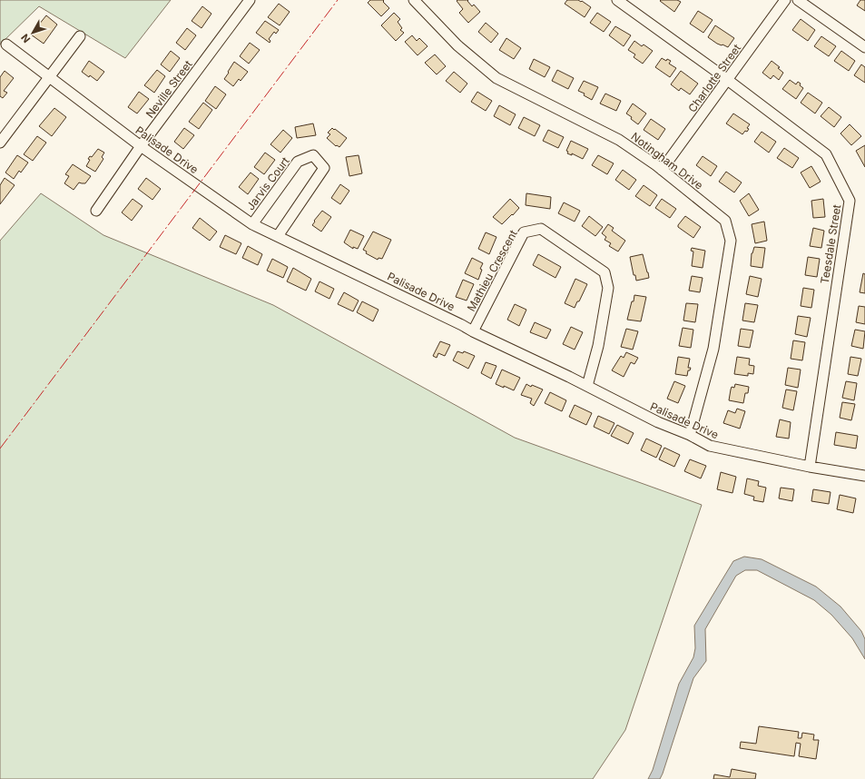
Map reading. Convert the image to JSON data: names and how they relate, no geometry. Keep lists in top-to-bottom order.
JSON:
{
  "streets": {
    "street": [
      "Charlotte Street",
      "Neville Street",
      "Palisade Drive",
      "Notingham Drive",
      "Jarvis Court",
      "Teesdale Street",
      "Mathieu Crescent"
    ]
  },
  "crossings": [
    ["Charlotte Street", "Notingham Drive"],
    ["Charlotte Street", "Teesdale Street"],
    ["Neville Street", "Palisade Drive"],
    ["Palisade Drive", "Notingham Drive"],
    ["Palisade Drive", "Jarvis Court"],
    ["Palisade Drive", "Teesdale Street"],
    ["Palisade Drive", "Mathieu Crescent"]
  ],
  "north": "bottom left"
}
